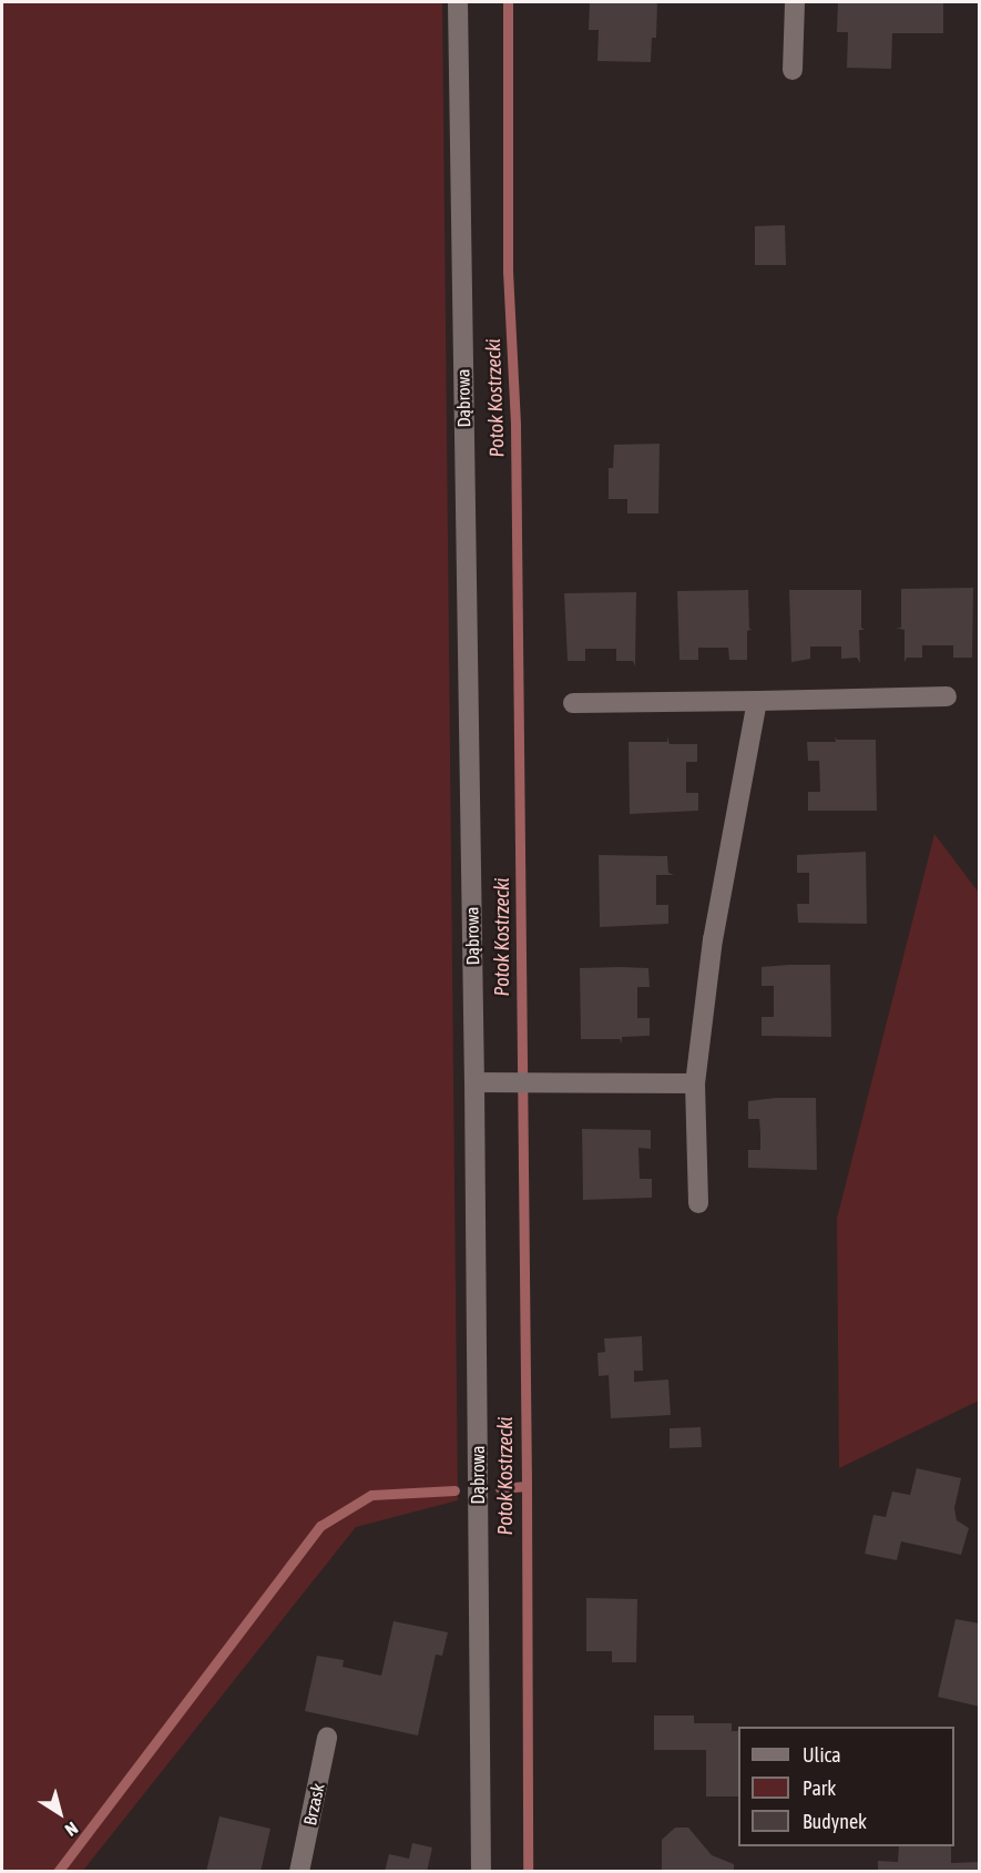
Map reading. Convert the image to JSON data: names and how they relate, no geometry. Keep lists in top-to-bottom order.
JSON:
{
  "streets": {
    "street": ["Dąbrowa", "Brzask"]
  },
  "water": ["Potok Kostrzecki"],
  "legend": ["Ulica", "Park", "Budynek"],
  "north": "bottom right"
}
